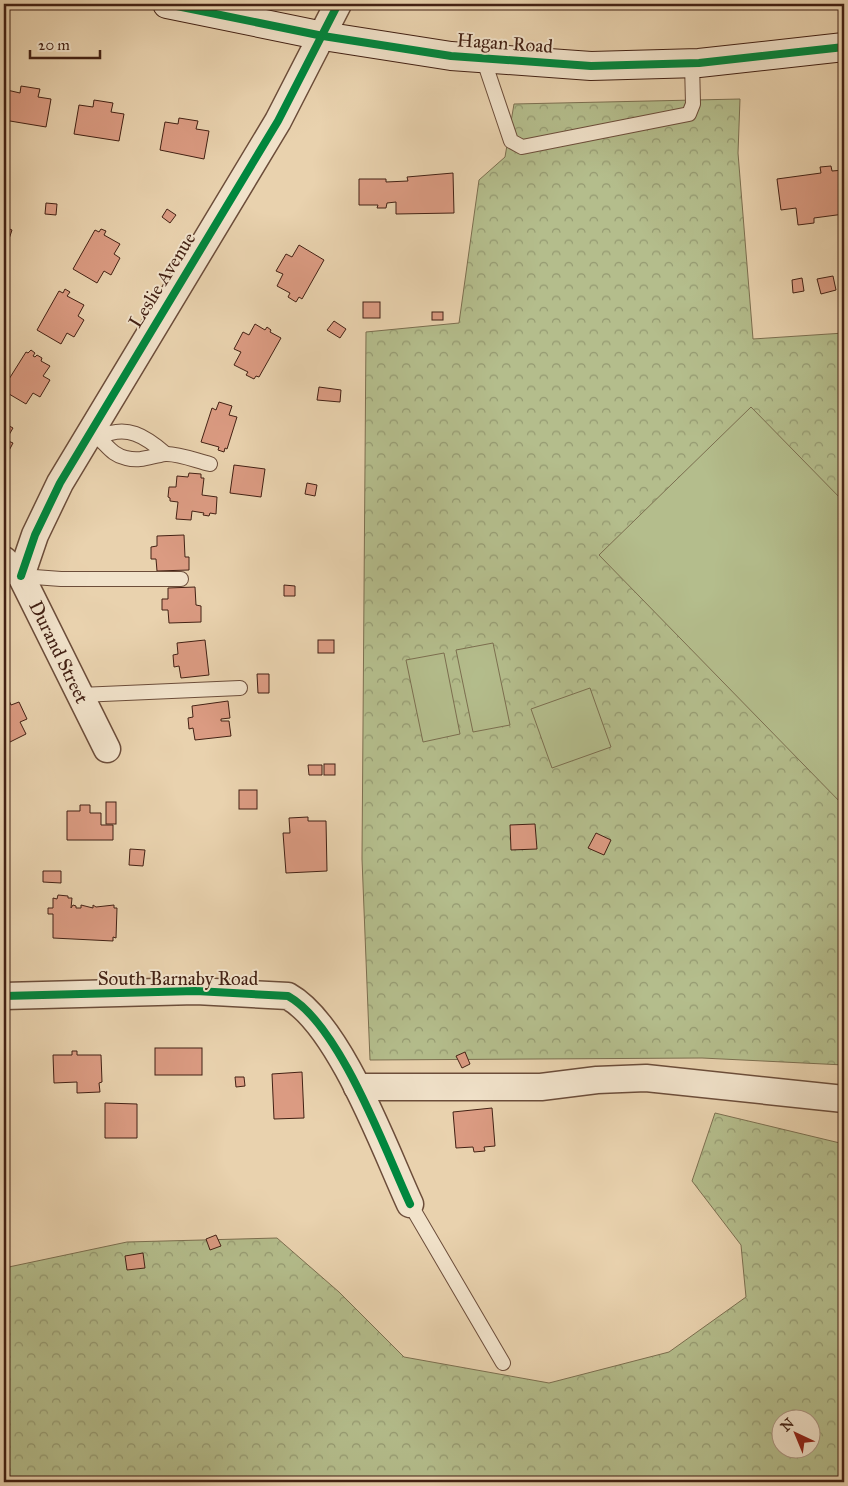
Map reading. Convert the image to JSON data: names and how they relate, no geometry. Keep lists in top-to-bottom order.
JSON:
{
  "streets": {
    "street": [
      "Hagan Road",
      "Leslie Avenue",
      "Durand Street",
      "South Barnaby Road"
    ]
  },
  "crossings": [
    ["Hagan Road", "Leslie Avenue"],
    ["Leslie Avenue", "Durand Street"]
  ],
  "scale_bar": "20 m",
  "north": "top left"
}
